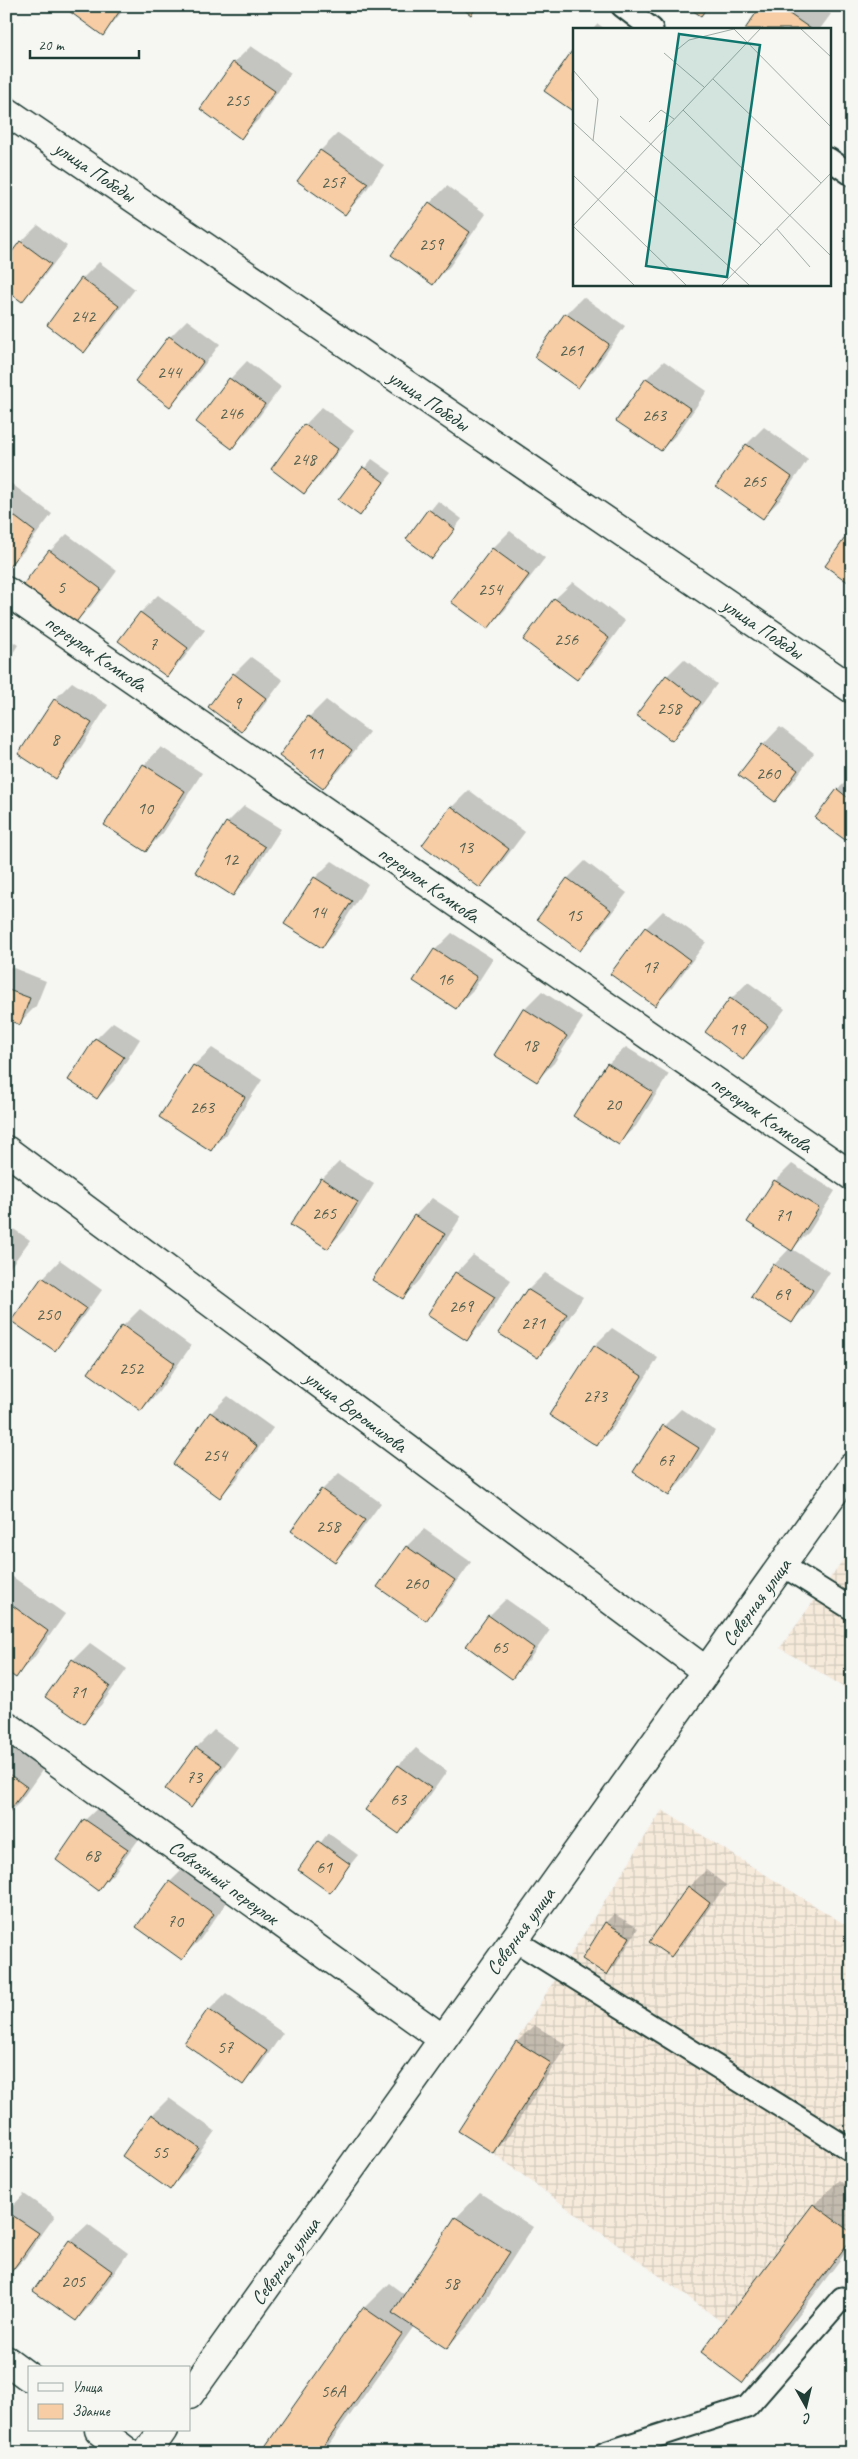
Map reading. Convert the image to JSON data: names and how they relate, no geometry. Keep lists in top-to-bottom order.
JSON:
{
  "streets": {
    "street": [
      "улица Победы",
      "переулок Комкова",
      "улица Ворошилова",
      "Северная улица",
      "Совхозный переулок"
    ]
  },
  "crossings": [
    ["улица Ворошилова", "Северная улица"],
    ["Северная улица", "Совхозный переулок"]
  ],
  "house_numbers": [
    "255",
    "257",
    "259",
    "242",
    "261",
    "244",
    "246",
    "263",
    "248",
    "265",
    "5",
    "254",
    "256",
    "7",
    "9",
    "258",
    "8",
    "11",
    "260",
    "10",
    "13",
    "12",
    "14",
    "15",
    "17",
    "16",
    "19",
    "18",
    "20",
    "263",
    "265",
    "71",
    "69",
    "269",
    "250",
    "271",
    "252",
    "273",
    "254",
    "67",
    "258",
    "260",
    "65",
    "71",
    "73",
    "63",
    "68",
    "61",
    "70",
    "57",
    "55",
    "205",
    "58",
    "56А"
  ],
  "legend": ["Улица", "Здание"],
  "scale_bar": "20 m",
  "north": "bottom"
}
